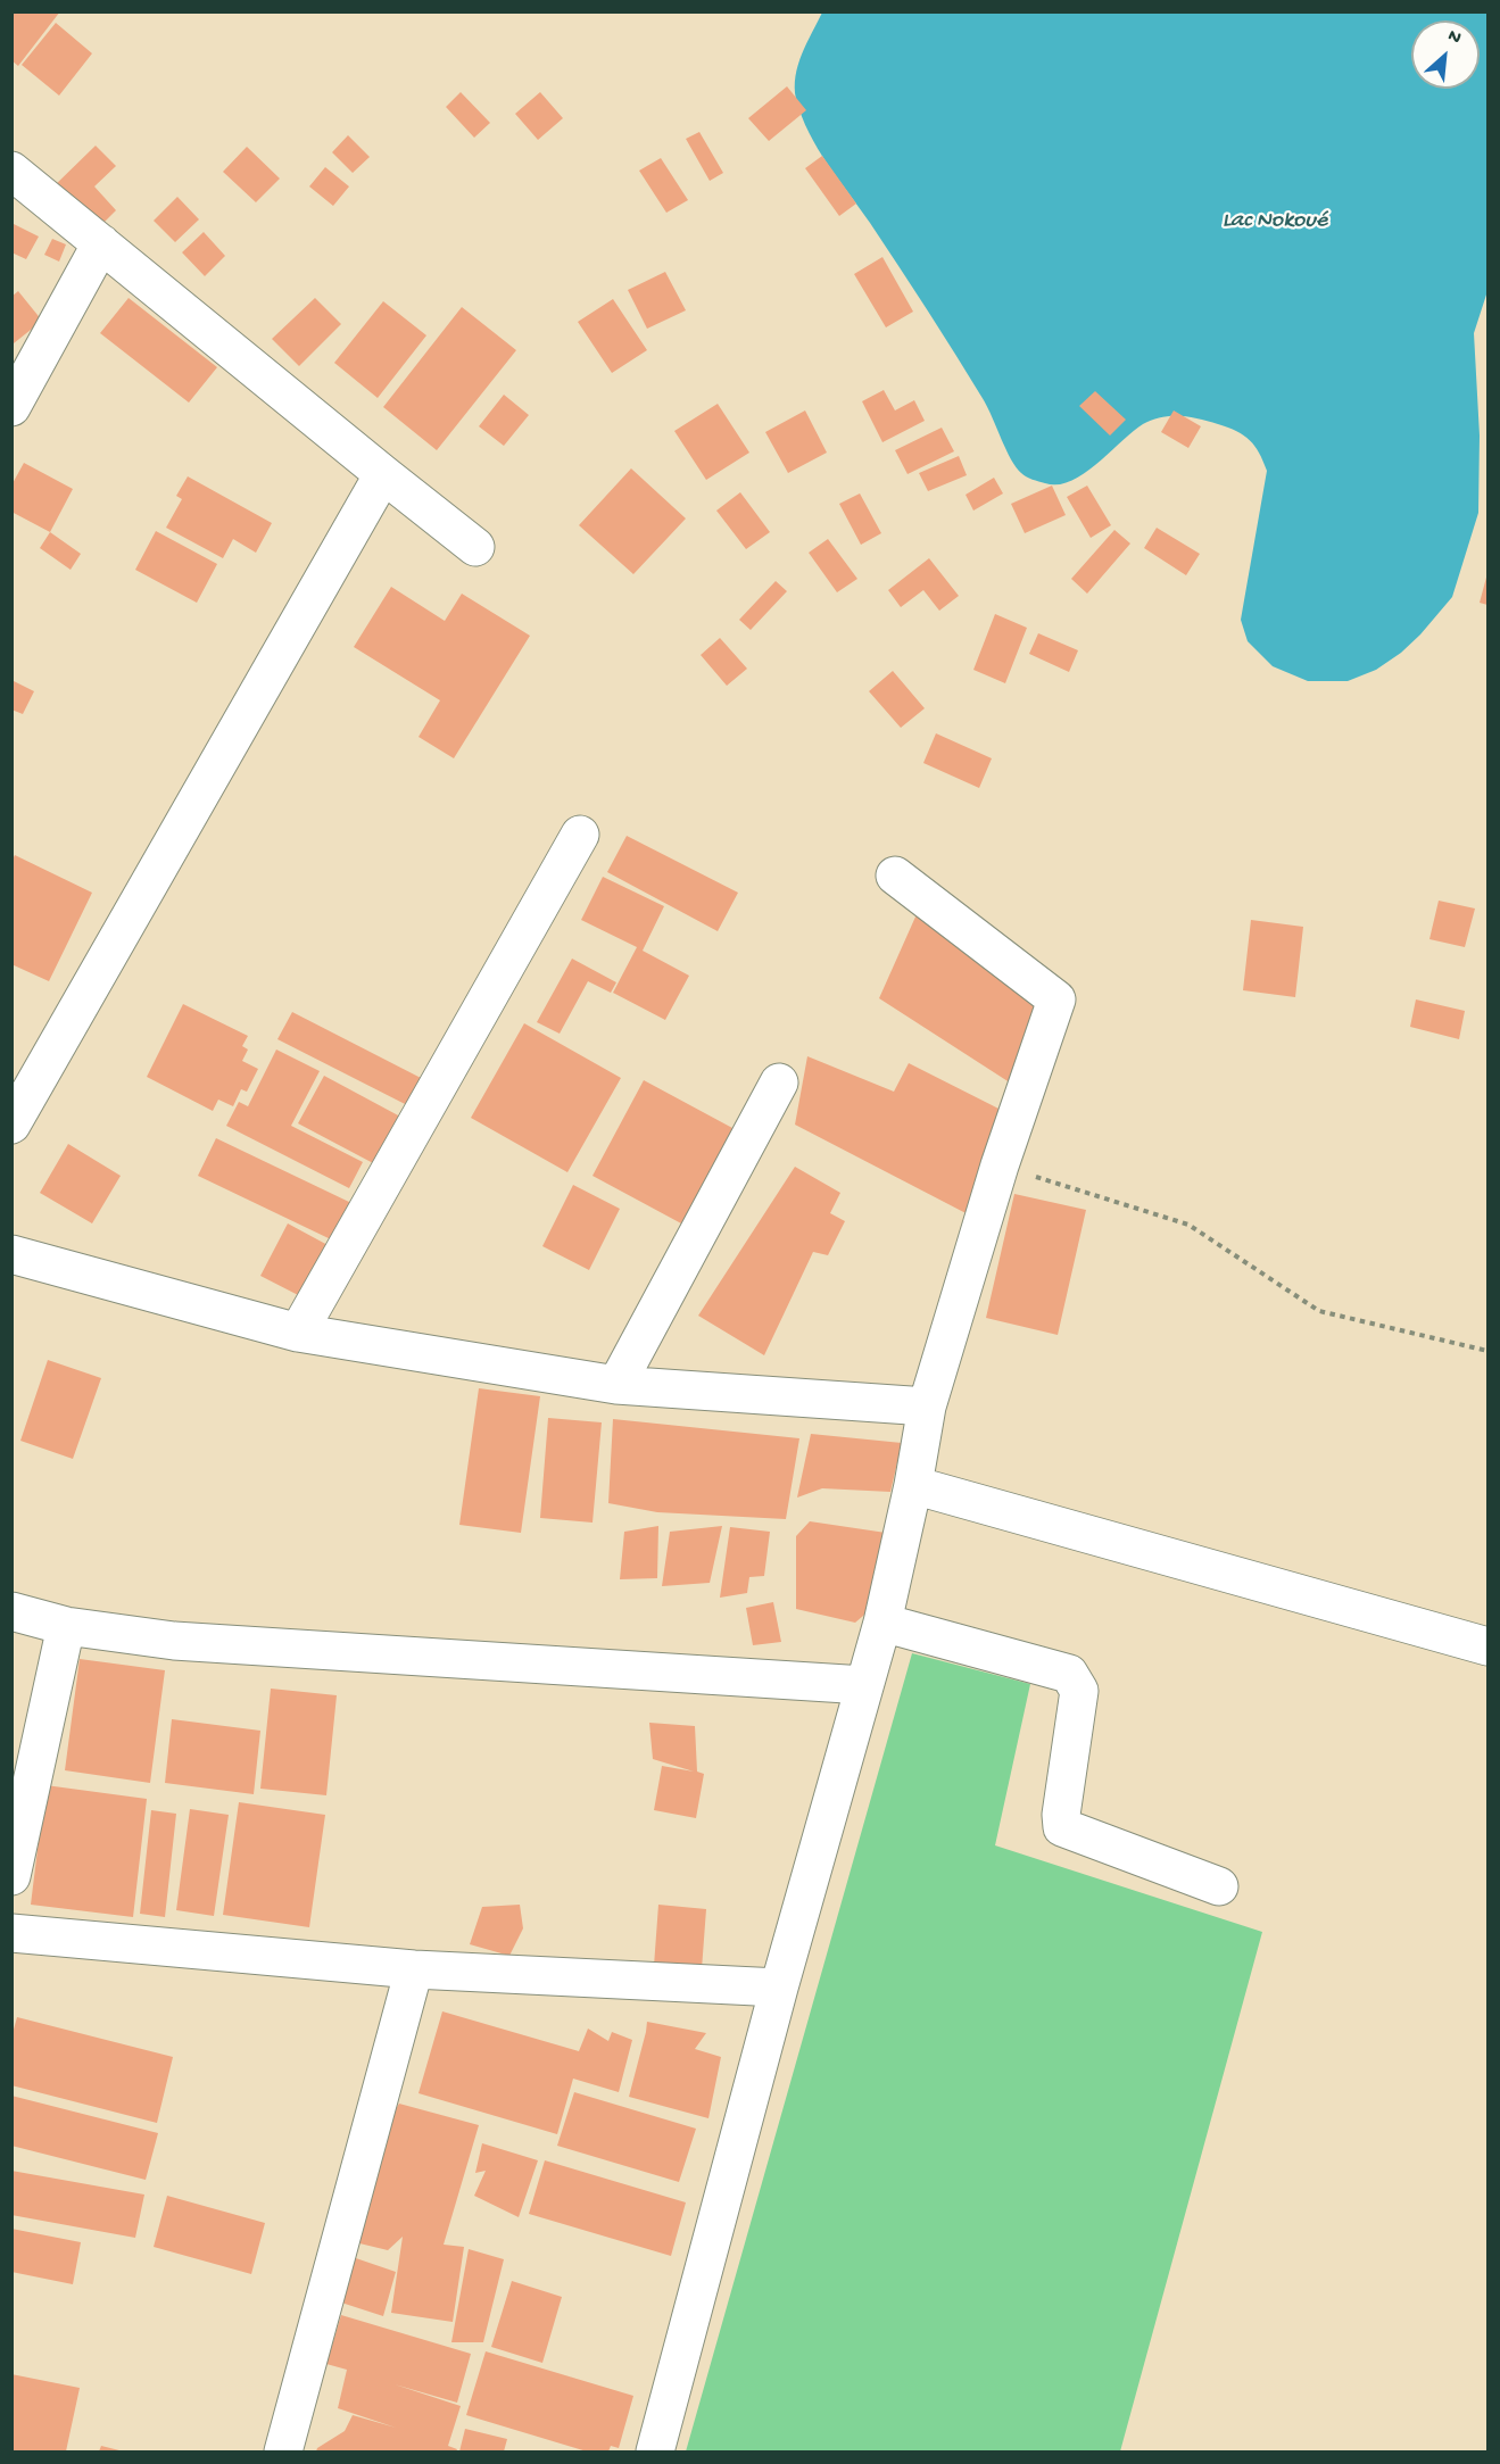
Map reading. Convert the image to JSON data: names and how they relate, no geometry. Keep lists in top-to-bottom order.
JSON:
{
  "water": ["Lac Nokoué"],
  "north": "top right"
}
